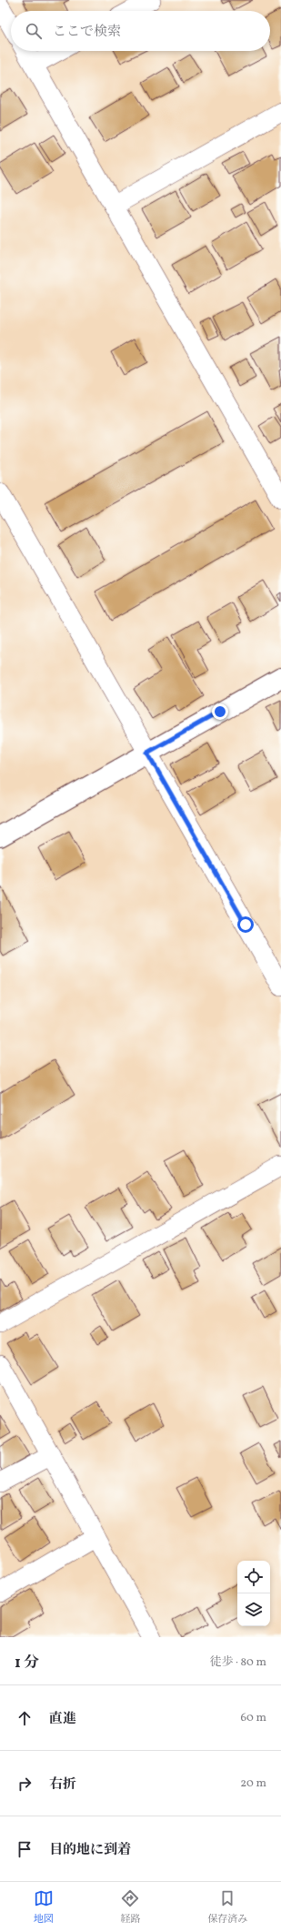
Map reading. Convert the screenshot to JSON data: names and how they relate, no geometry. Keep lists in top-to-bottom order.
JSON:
{
  "page": {
    "search": "ここで検索",
    "heading": ["1 分", "徒歩 · 80 m"],
    "list": [
      ["直進", "60 m"],
      ["右折", "20 m"],
      "目的地に到着"
    ],
    "nav": ["地図", "経路", "保存済み"]
  }
}
